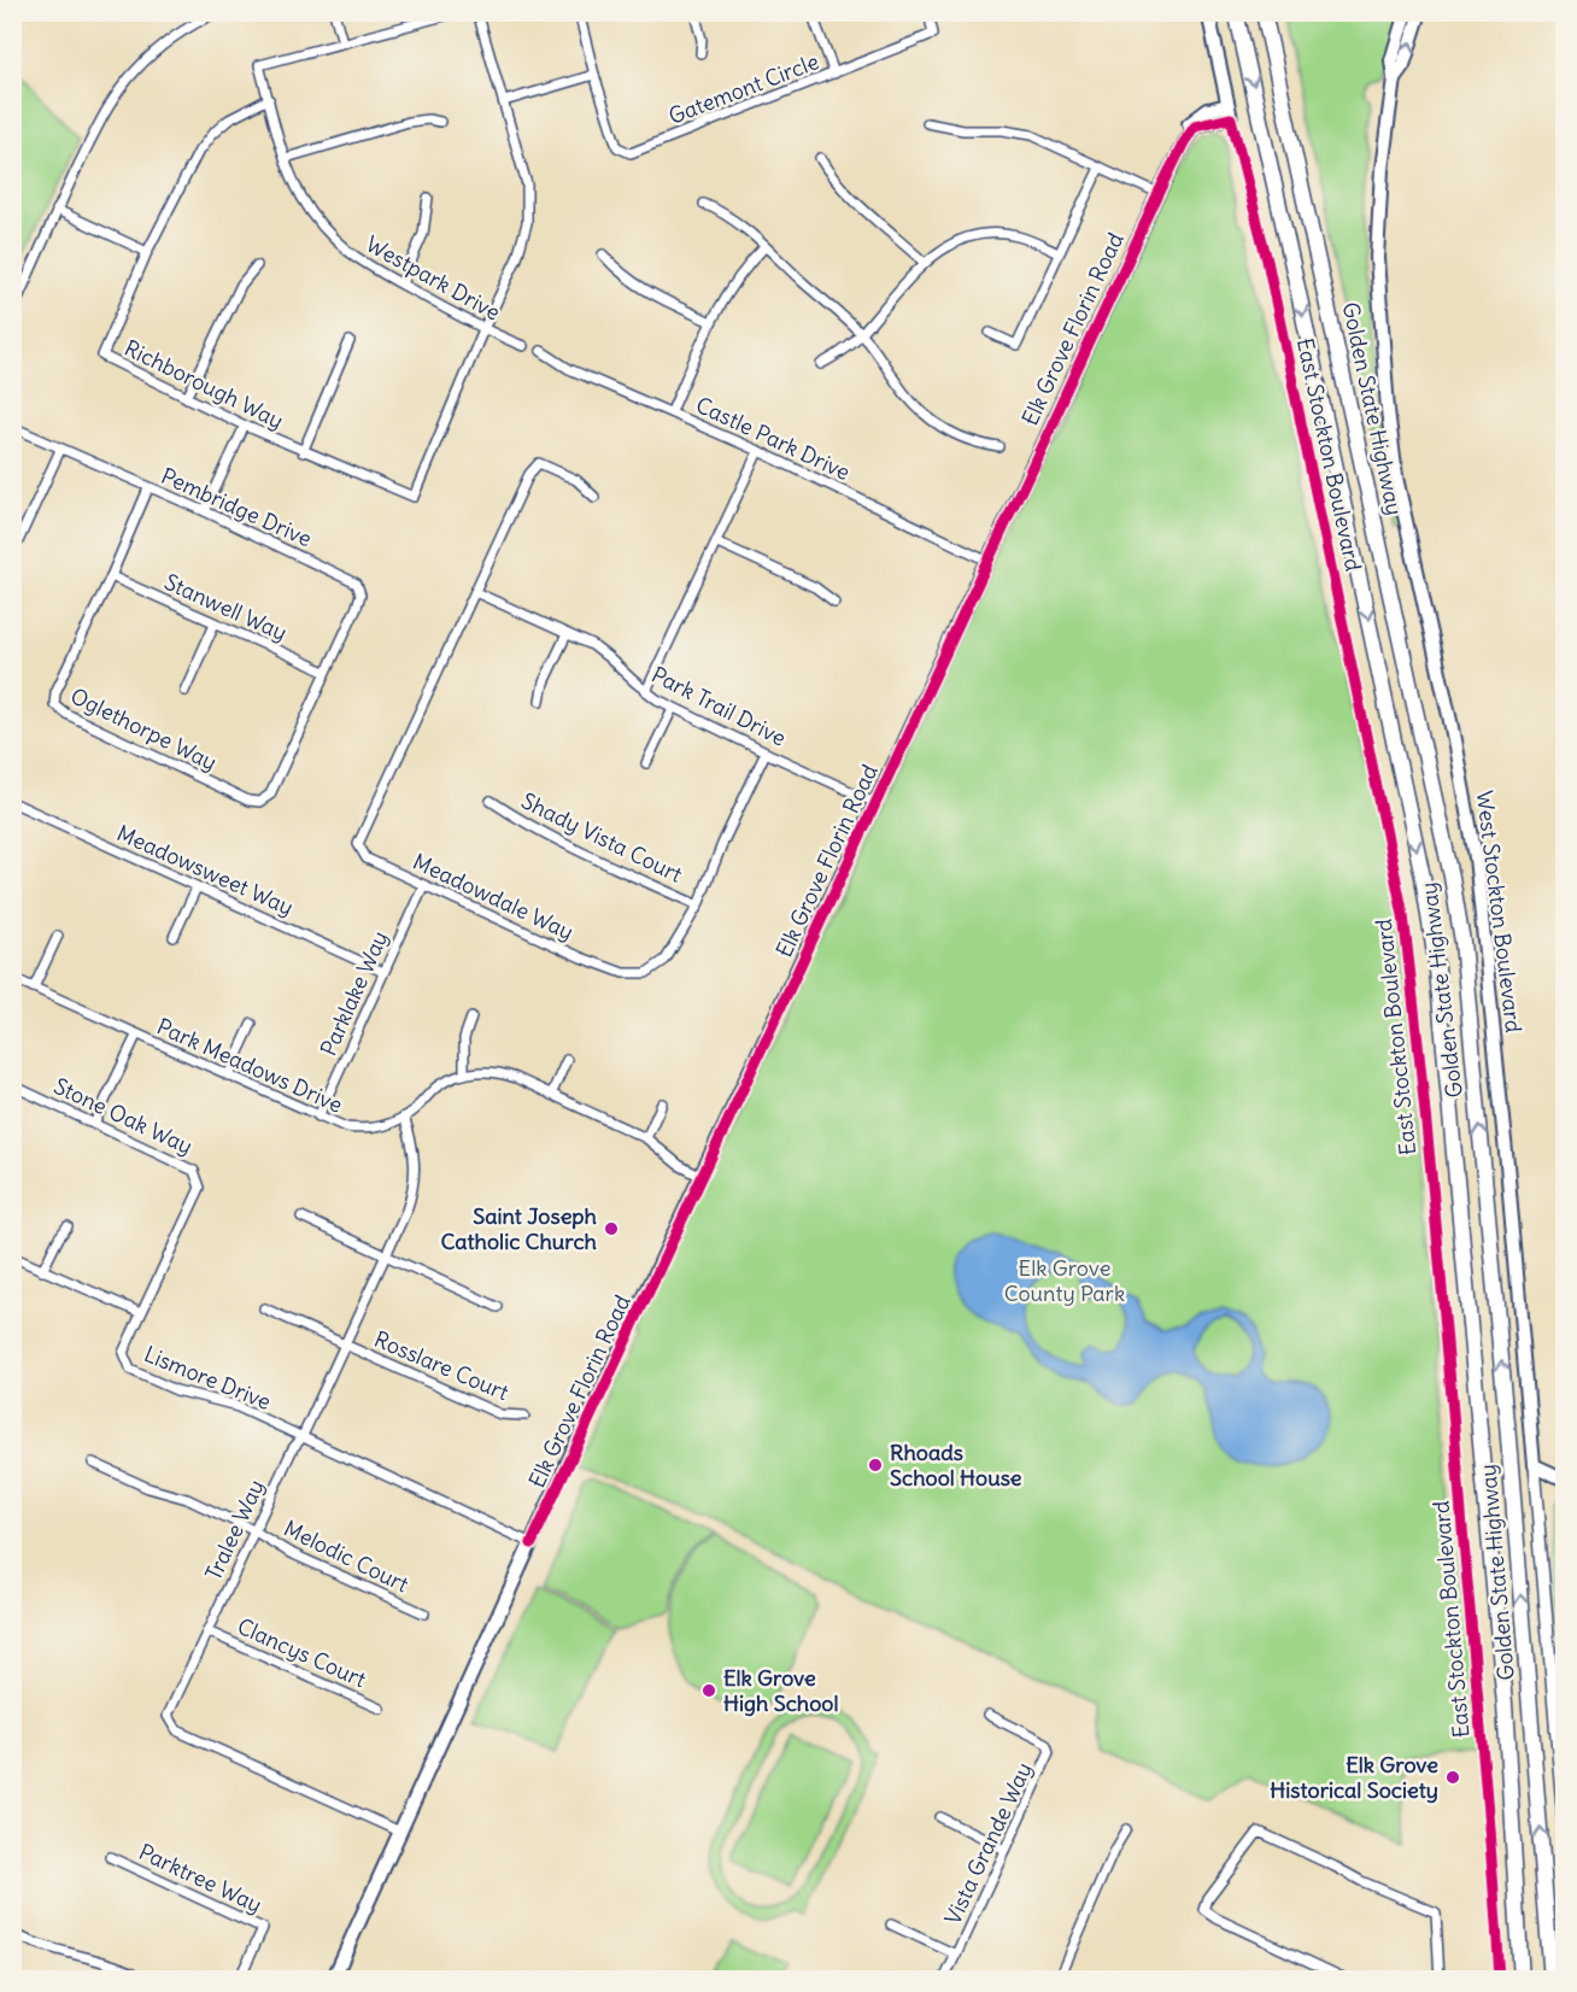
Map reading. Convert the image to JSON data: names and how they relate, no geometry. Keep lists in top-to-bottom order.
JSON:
{
  "streets": {
    "highway": ["Golden State Highway"],
    "main road": ["Elk Grove Florin Road", "East Stockton Boulevard", "West Stockton Boulevard"],
    "street": [
      "Gatemont Circle",
      "Westpark Drive",
      "Richborough Way",
      "Castle Park Drive",
      "Pembridge Drive",
      "Stanwell Way",
      "Park Trail Drive",
      "Oglethorpe Way",
      "Shady Vista Court",
      "Meadowsweet Way",
      "Meadowdale Way",
      "Parklake Way",
      "Park Meadows Drive",
      "Stone Oak Way",
      "Rosslare Court",
      "Lismore Drive",
      "Tralee Way",
      "Melodic Court",
      "Clancys Court",
      "Vista Grande Way",
      "Parktree Way"
    ]
  },
  "crossings": [
    ["Westpark Drive", "Richborough Way"],
    ["Elk Grove Florin Road", "Castle Park Drive"],
    ["Elk Grove Florin Road", "East Stockton Boulevard"],
    ["Elk Grove Florin Road", "Park Trail Drive"],
    ["Elk Grove Florin Road", "Park Meadows Drive"],
    ["Elk Grove Florin Road", "Lismore Drive"],
    ["Elk Grove Florin Road", "Tralee Way"],
    ["Pembridge Drive", "Stanwell Way"],
    ["Pembridge Drive", "Oglethorpe Way"],
    ["Stanwell Way", "Oglethorpe Way"],
    ["Park Trail Drive", "Meadowdale Way"],
    ["Shady Vista Court", "Meadowdale Way"],
    ["Meadowsweet Way", "Parklake Way"],
    ["Meadowdale Way", "Parklake Way"],
    ["Parklake Way", "Park Meadows Drive"],
    ["Park Meadows Drive", "Tralee Way"],
    ["Stone Oak Way", "Lismore Drive"],
    ["Rosslare Court", "Tralee Way"],
    ["Lismore Drive", "Tralee Way"],
    ["Tralee Way", "Melodic Court"],
    ["Tralee Way", "Clancys Court"]
  ],
  "parks": ["Elk Grove County Park"],
  "places": [
    "Saint Joseph Catholic Church",
    "Rhoads School House",
    "Elk Grove High School",
    "Elk Grove Historical Society"
  ]
}
